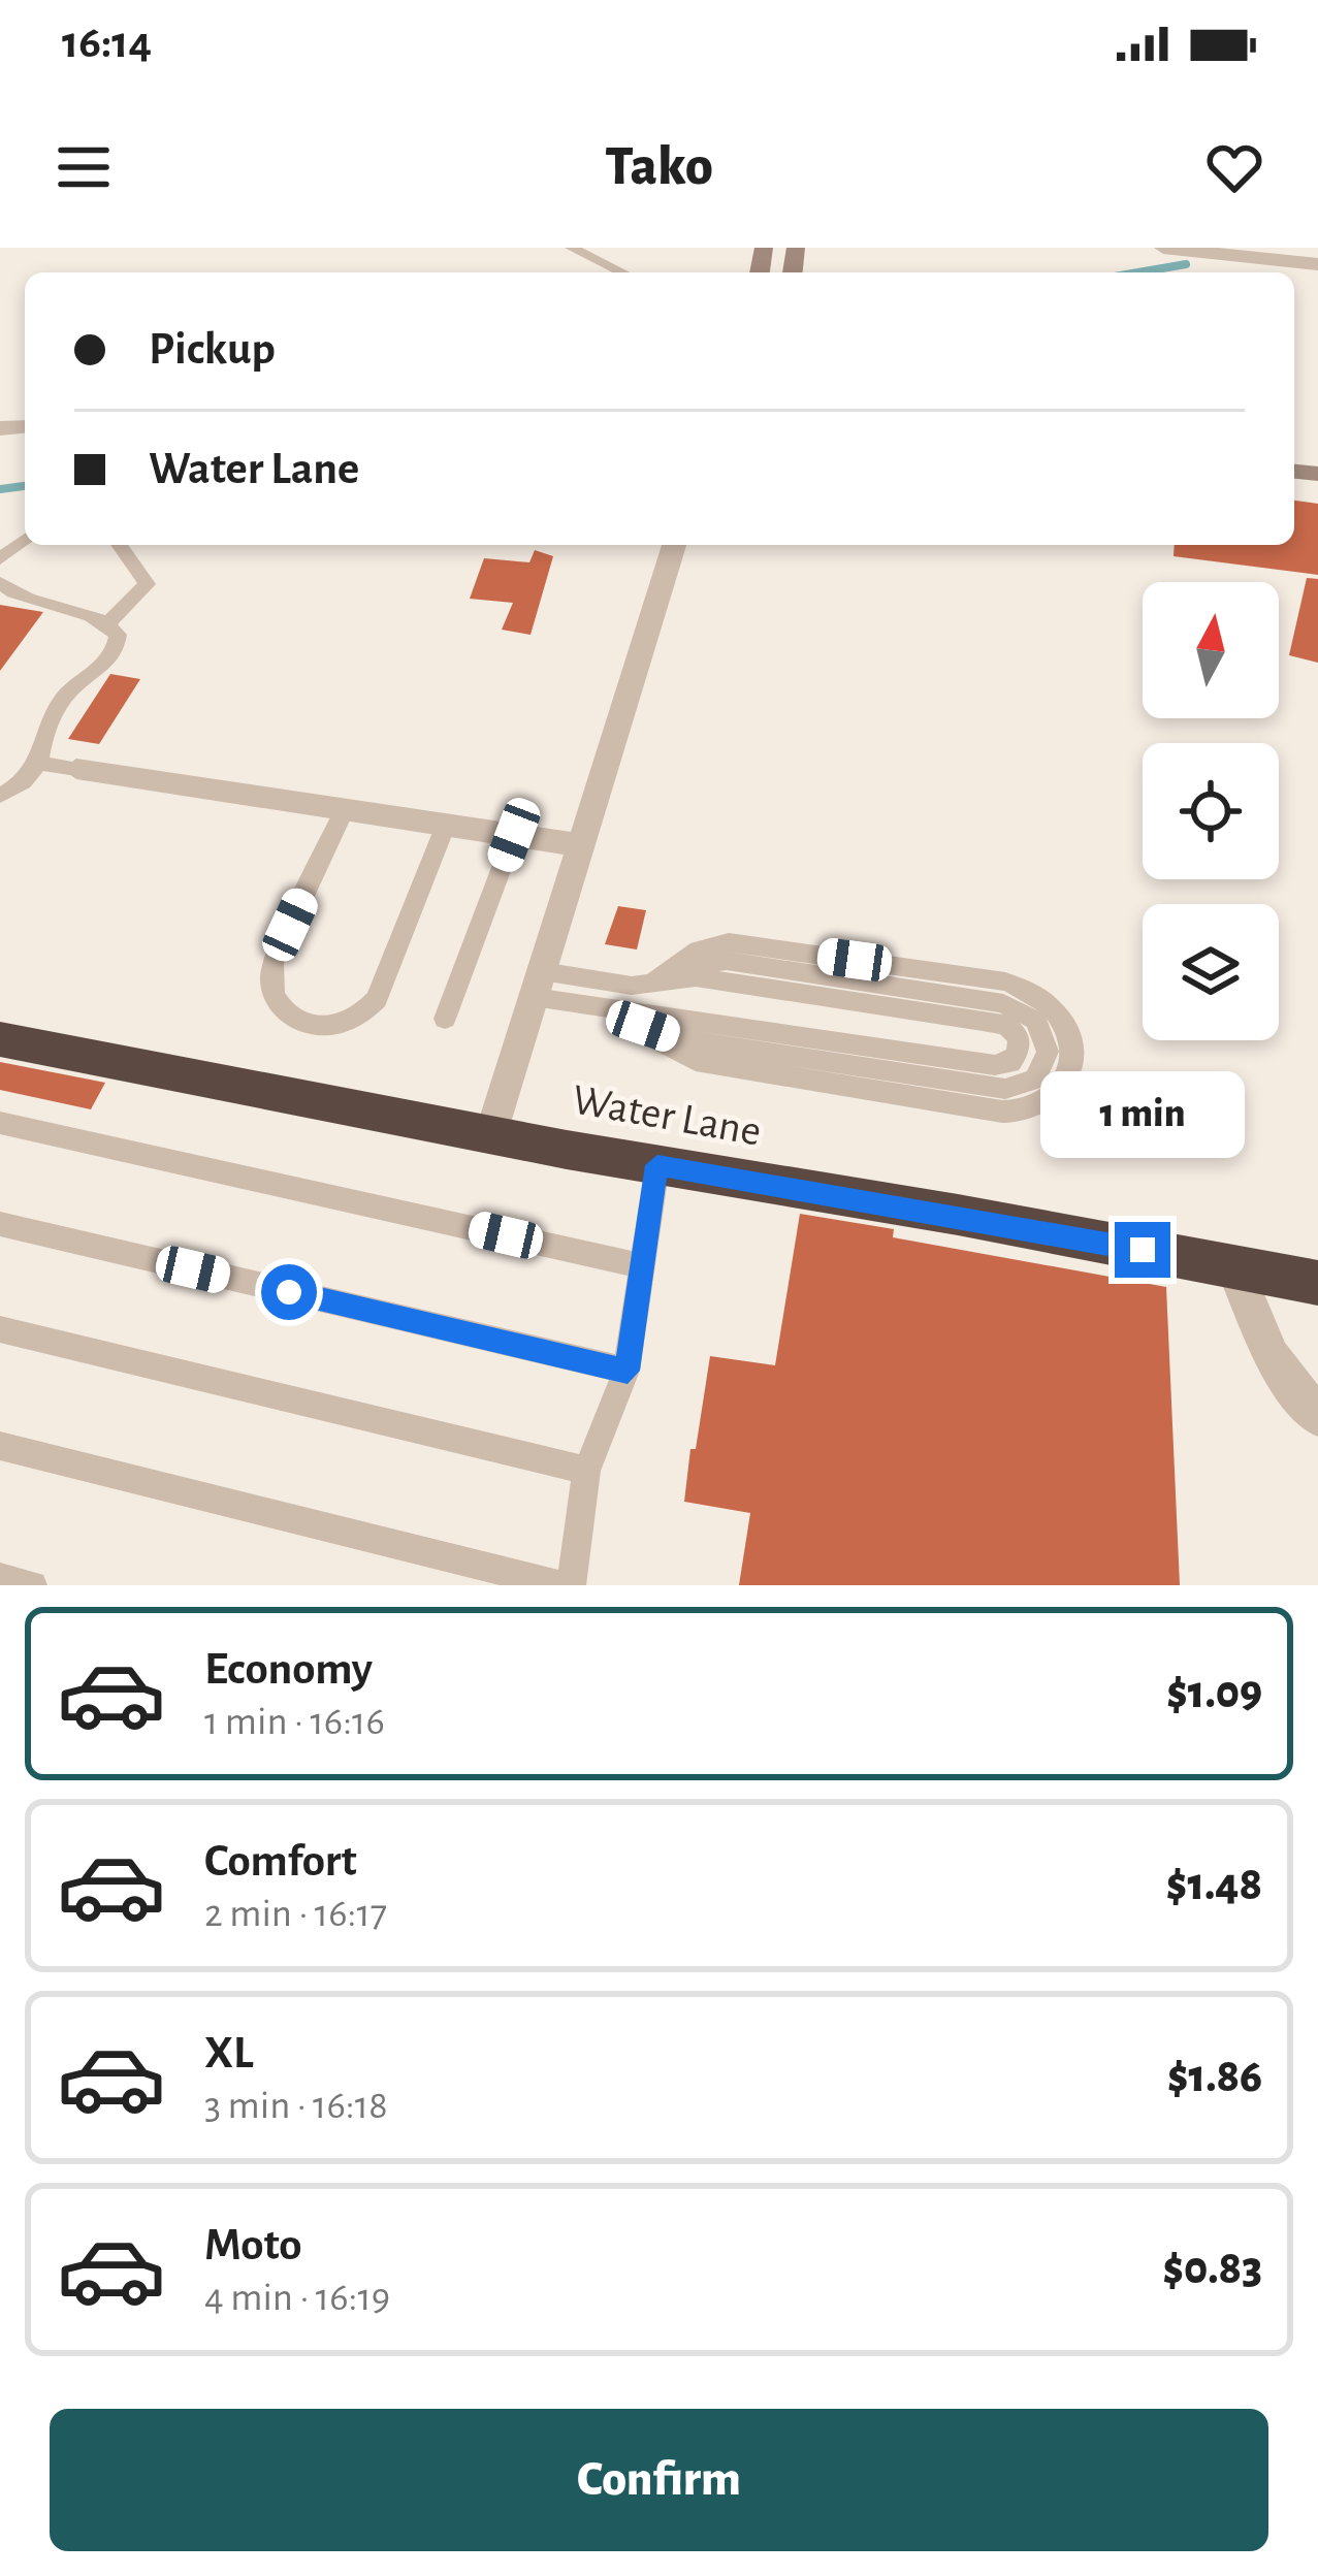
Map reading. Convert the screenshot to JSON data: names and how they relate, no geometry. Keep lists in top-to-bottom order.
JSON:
{
  "streets": {
    "highway": ["Water Lane"]
  },
  "north": "top",
  "page": {
    "status": "16:14",
    "header": "Tako",
    "banner": ["Pickup", "Water Lane"],
    "bubble": "1 min",
    "list": [
      {
        "name": "Economy",
        "note": "1 min · 16:16",
        "value": "$1.09"
      },
      {
        "name": "Comfort",
        "note": "2 min · 16:17",
        "value": "$1.48"
      },
      {
        "name": "XL",
        "note": "3 min · 16:18",
        "value": "$1.86"
      },
      {
        "name": "Moto",
        "note": "4 min · 16:19",
        "value": "$0.83"
      }
    ],
    "buttons": "Confirm"
  }
}
